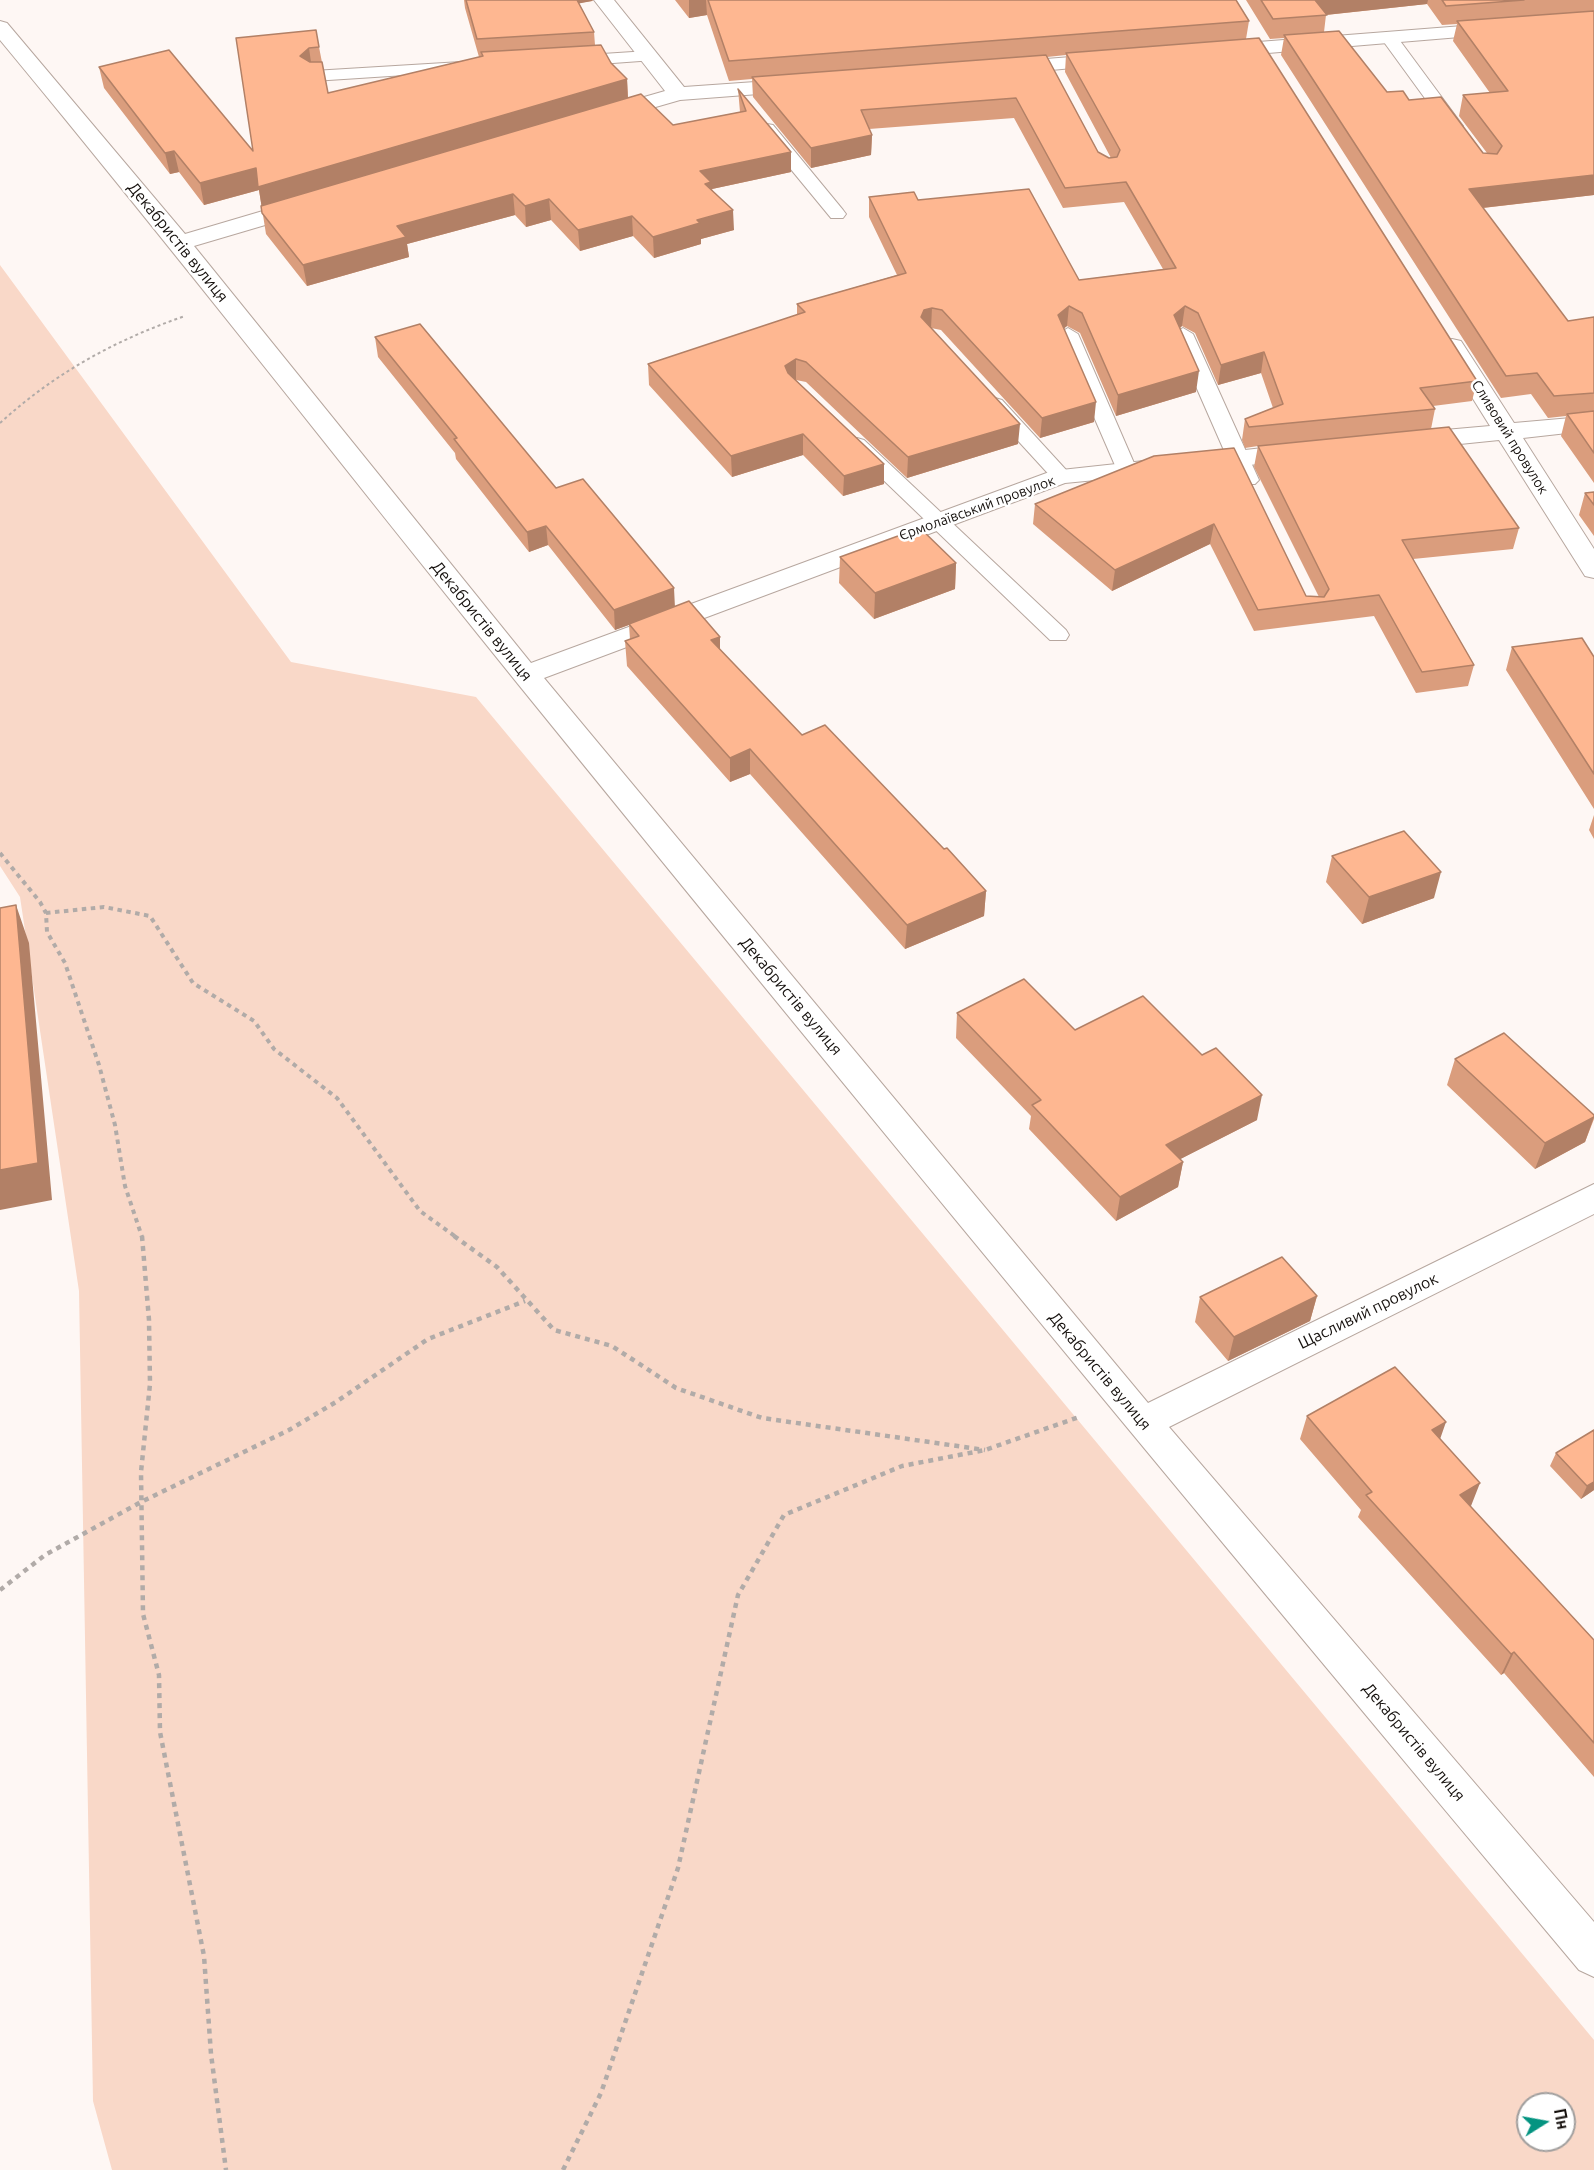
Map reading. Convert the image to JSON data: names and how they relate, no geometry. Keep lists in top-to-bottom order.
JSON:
{
  "streets": {
    "street": [
      "Декабристів вулиця",
      "Сливовий провулок",
      "Єрмолаївський провулок",
      "Щасливий провулок"
    ]
  },
  "crossings": [
    ["Декабристів вулиця", "Єрмолаївський провулок"],
    ["Декабристів вулиця", "Щасливий провулок"]
  ],
  "north": "right"
}
